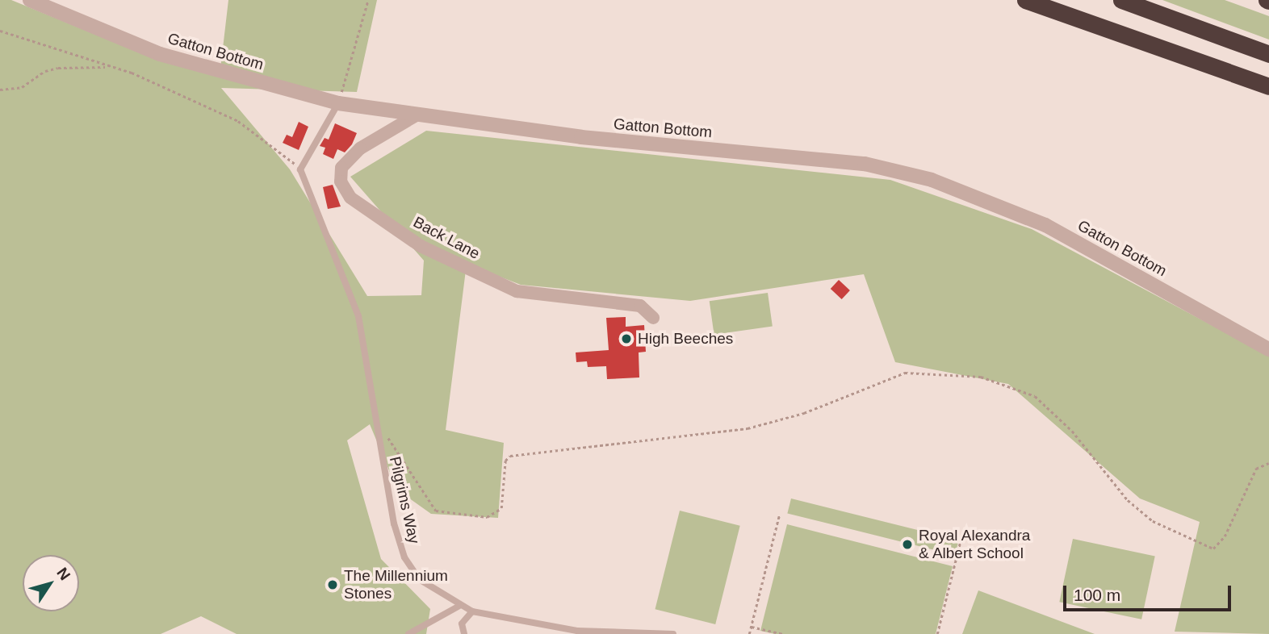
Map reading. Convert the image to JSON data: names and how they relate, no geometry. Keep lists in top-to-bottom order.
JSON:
{
  "streets": {
    "street": ["Gatton Bottom", "Back Lane"],
    "lane": ["Pilgrims Way"]
  },
  "crossings": [
    ["Gatton Bottom", "Back Lane"]
  ],
  "places": ["High Beeches", "Royal Alexandra & Albert School", "The Millennium Stones"],
  "scale_bar": "100 m",
  "north": "top right"
}
